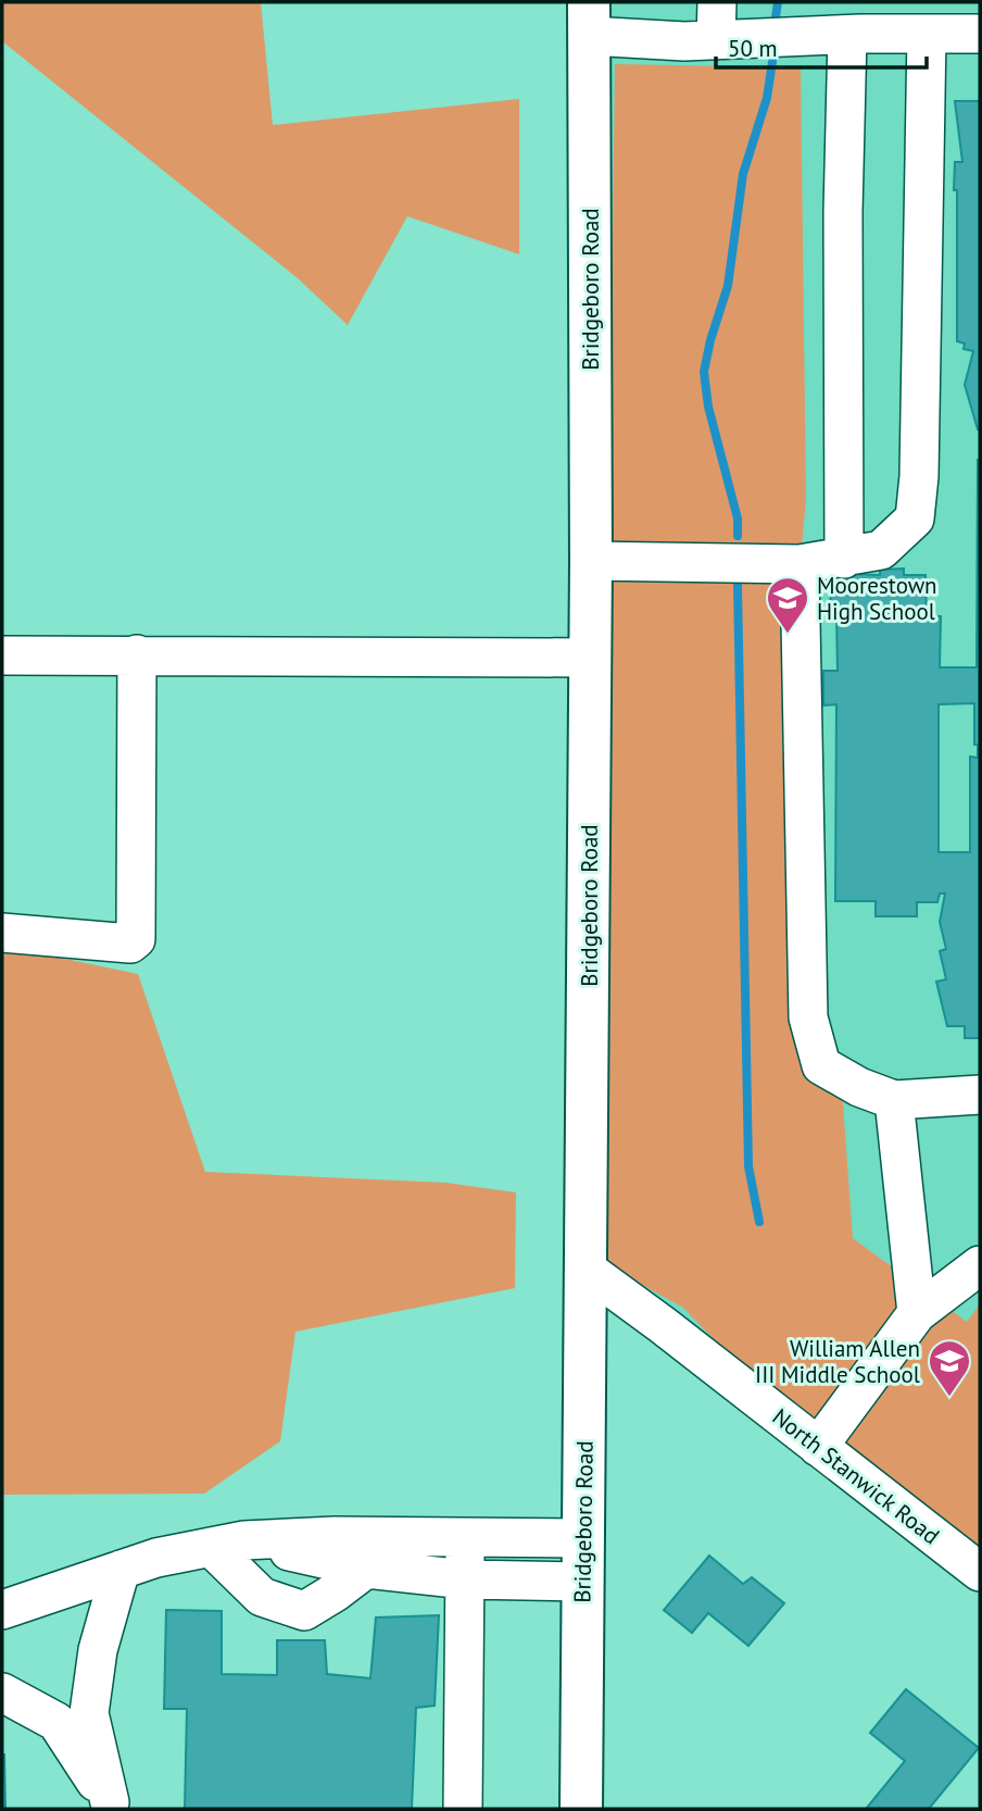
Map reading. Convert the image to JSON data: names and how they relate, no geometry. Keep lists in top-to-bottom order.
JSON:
{
  "streets": {
    "main road": ["Bridgeboro Road"],
    "street": ["North Stanwick Road"]
  },
  "crossings": [
    ["Bridgeboro Road", "North Stanwick Road"]
  ],
  "places": {
    "school or university": ["Moorestown High School", "William Allen III Middle School"]
  },
  "scale_bar": "50 m"
}
